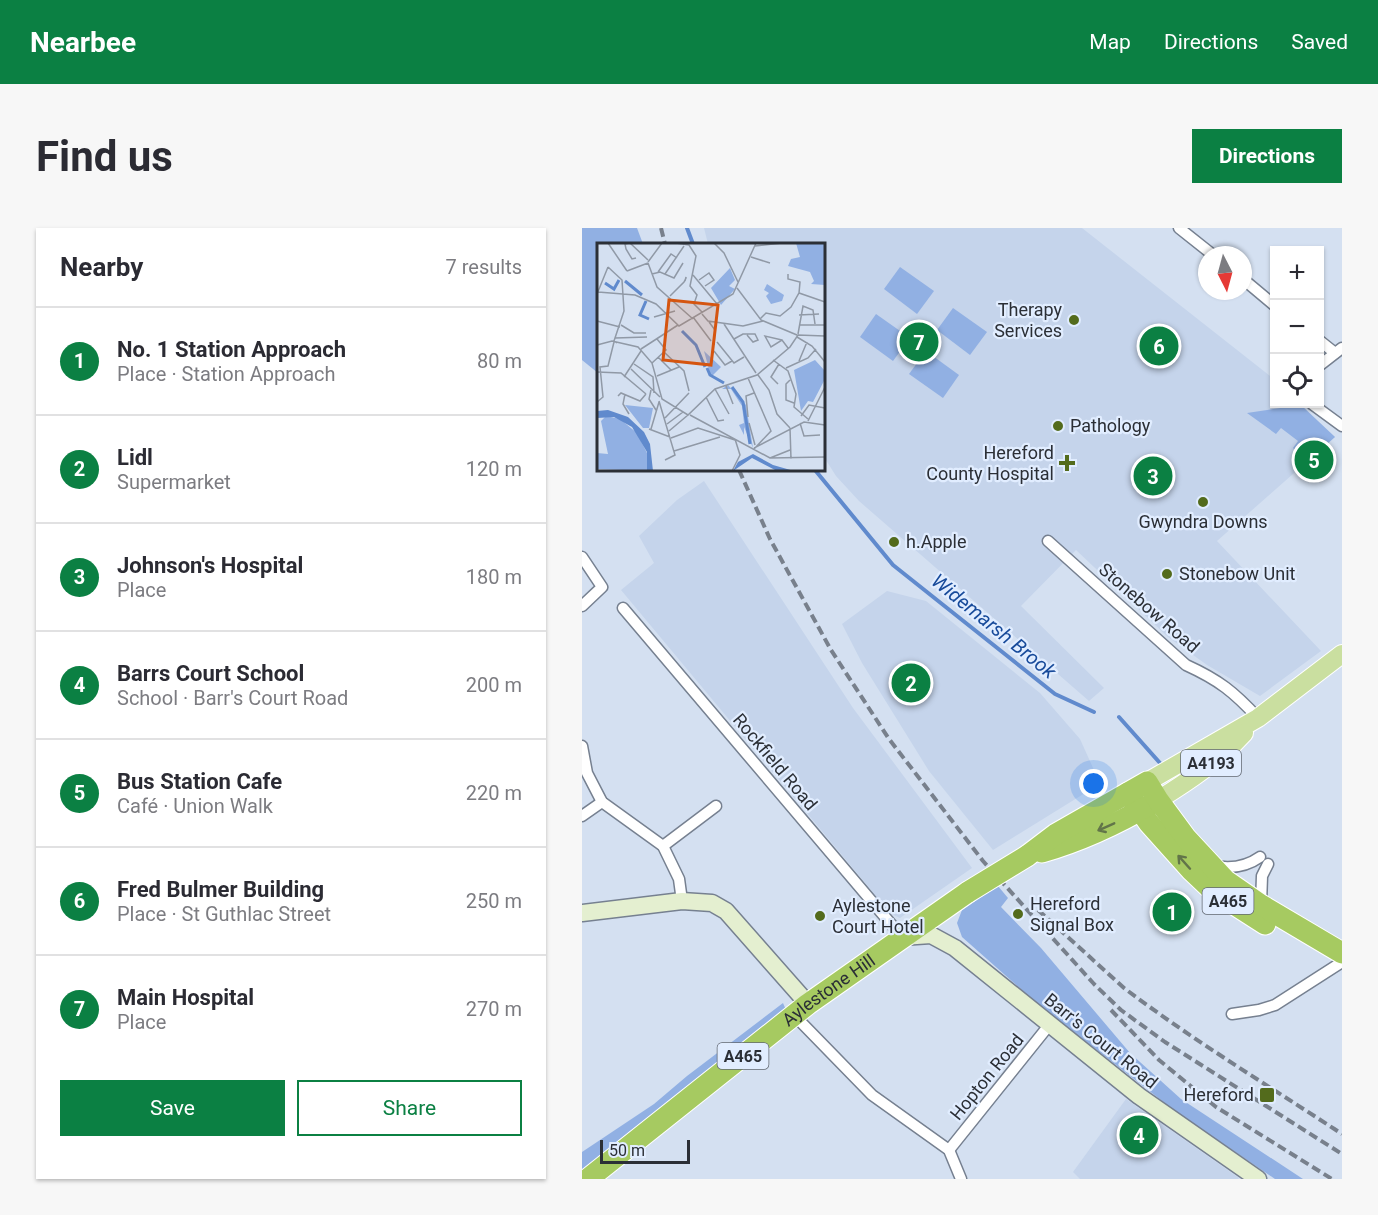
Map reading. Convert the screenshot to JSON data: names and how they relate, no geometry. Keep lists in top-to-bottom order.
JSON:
{
  "streets": {
    "highway": ["A465", "Aylestone Hill"],
    "main road": ["A4193"],
    "street": [
      "Stonebow Road",
      "Rockfield Road",
      "Barr's Court Road",
      "Hopton Road"
    ]
  },
  "crossings": [
    ["Stonebow Road", "A4193"],
    ["Rockfield Road", "A465"],
    ["Rockfield Road", "Aylestone Hill"],
    ["Rockfield Road", "Barr's Court Road"],
    ["A4193", "A465"],
    ["A465", "Aylestone Hill"],
    ["A465", "Barr's Court Road"],
    ["Aylestone Hill", "Barr's Court Road"],
    ["Barr's Court Road", "Hopton Road"]
  ],
  "water": ["Widemarsh Brook"],
  "places": {
    "other": [
      "Therapy Services",
      "Pathology",
      "Gwyndra Downs",
      "h.Apple",
      "Stonebow Unit",
      "Hereford Signal Box",
      "Aylestone Court Hotel"
    ],
    "health": ["Hereford County Hospital"],
    "transit": ["Hereford"]
  },
  "scale_bar": "50 m",
  "north": "bottom",
  "page": {
    "header": "Nearbee",
    "nav": ["Map", "Directions", "Saved"],
    "buttons": [
      "Directions",
      ["Save", "Share"]
    ],
    "title": "Find us",
    "heading": ["Nearby", "7 results"],
    "map_buttons": ["+", "−"],
    "list": [
      {
        "mark": "1",
        "name": "No. 1 Station Approach",
        "note": "Place · Station Approach",
        "value": "80 m"
      },
      {
        "mark": "2",
        "name": "Lidl",
        "note": "Supermarket",
        "value": "120 m"
      },
      {
        "mark": "3",
        "name": "Johnson's Hospital",
        "note": "Place",
        "value": "180 m"
      },
      {
        "mark": "4",
        "name": "Barrs Court School",
        "note": "School · Barr's Court Road",
        "value": "200 m"
      },
      {
        "mark": "5",
        "name": "Bus Station Cafe",
        "note": "Café · Union Walk",
        "value": "220 m"
      },
      {
        "mark": "6",
        "name": "Fred Bulmer Building",
        "note": "Place · St Guthlac Street",
        "value": "250 m"
      },
      {
        "mark": "7",
        "name": "Main Hospital",
        "note": "Place",
        "value": "270 m"
      }
    ],
    "pins": [
      "7",
      "6",
      "5",
      "3",
      "2",
      "1",
      "4"
    ],
    "scale": "50 m"
  }
}
